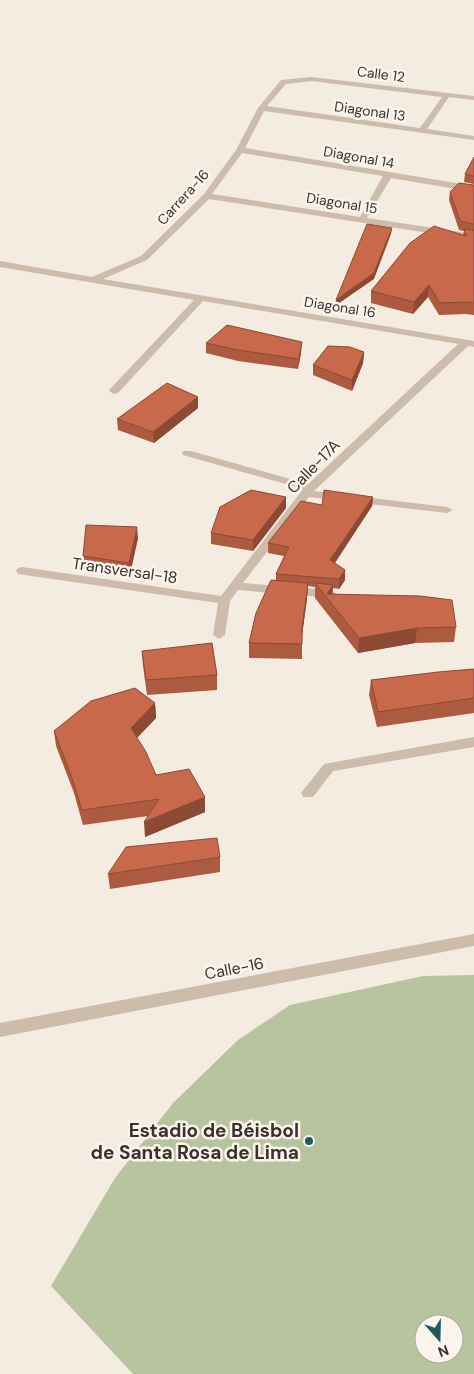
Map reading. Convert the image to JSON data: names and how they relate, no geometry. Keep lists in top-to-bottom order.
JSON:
{
  "streets": {
    "street": [
      "Calle 12",
      "Diagonal 13",
      "Diagonal 14",
      "Carrera-16",
      "Diagonal 15",
      "Diagonal 16",
      "Calle-17A",
      "Transversal-18",
      "Calle-16"
    ]
  },
  "crossings": [
    ["Calle 12", "Carrera-16"],
    ["Diagonal 13", "Carrera-16"],
    ["Diagonal 14", "Carrera-16"],
    ["Carrera-16", "Diagonal 15"],
    ["Carrera-16", "Diagonal 16"],
    ["Diagonal 16", "Calle-17A"],
    ["Calle-17A", "Transversal-18"]
  ],
  "places": ["Estadio de Béisbol de Santa Rosa de Lima"],
  "north": "bottom"
}
